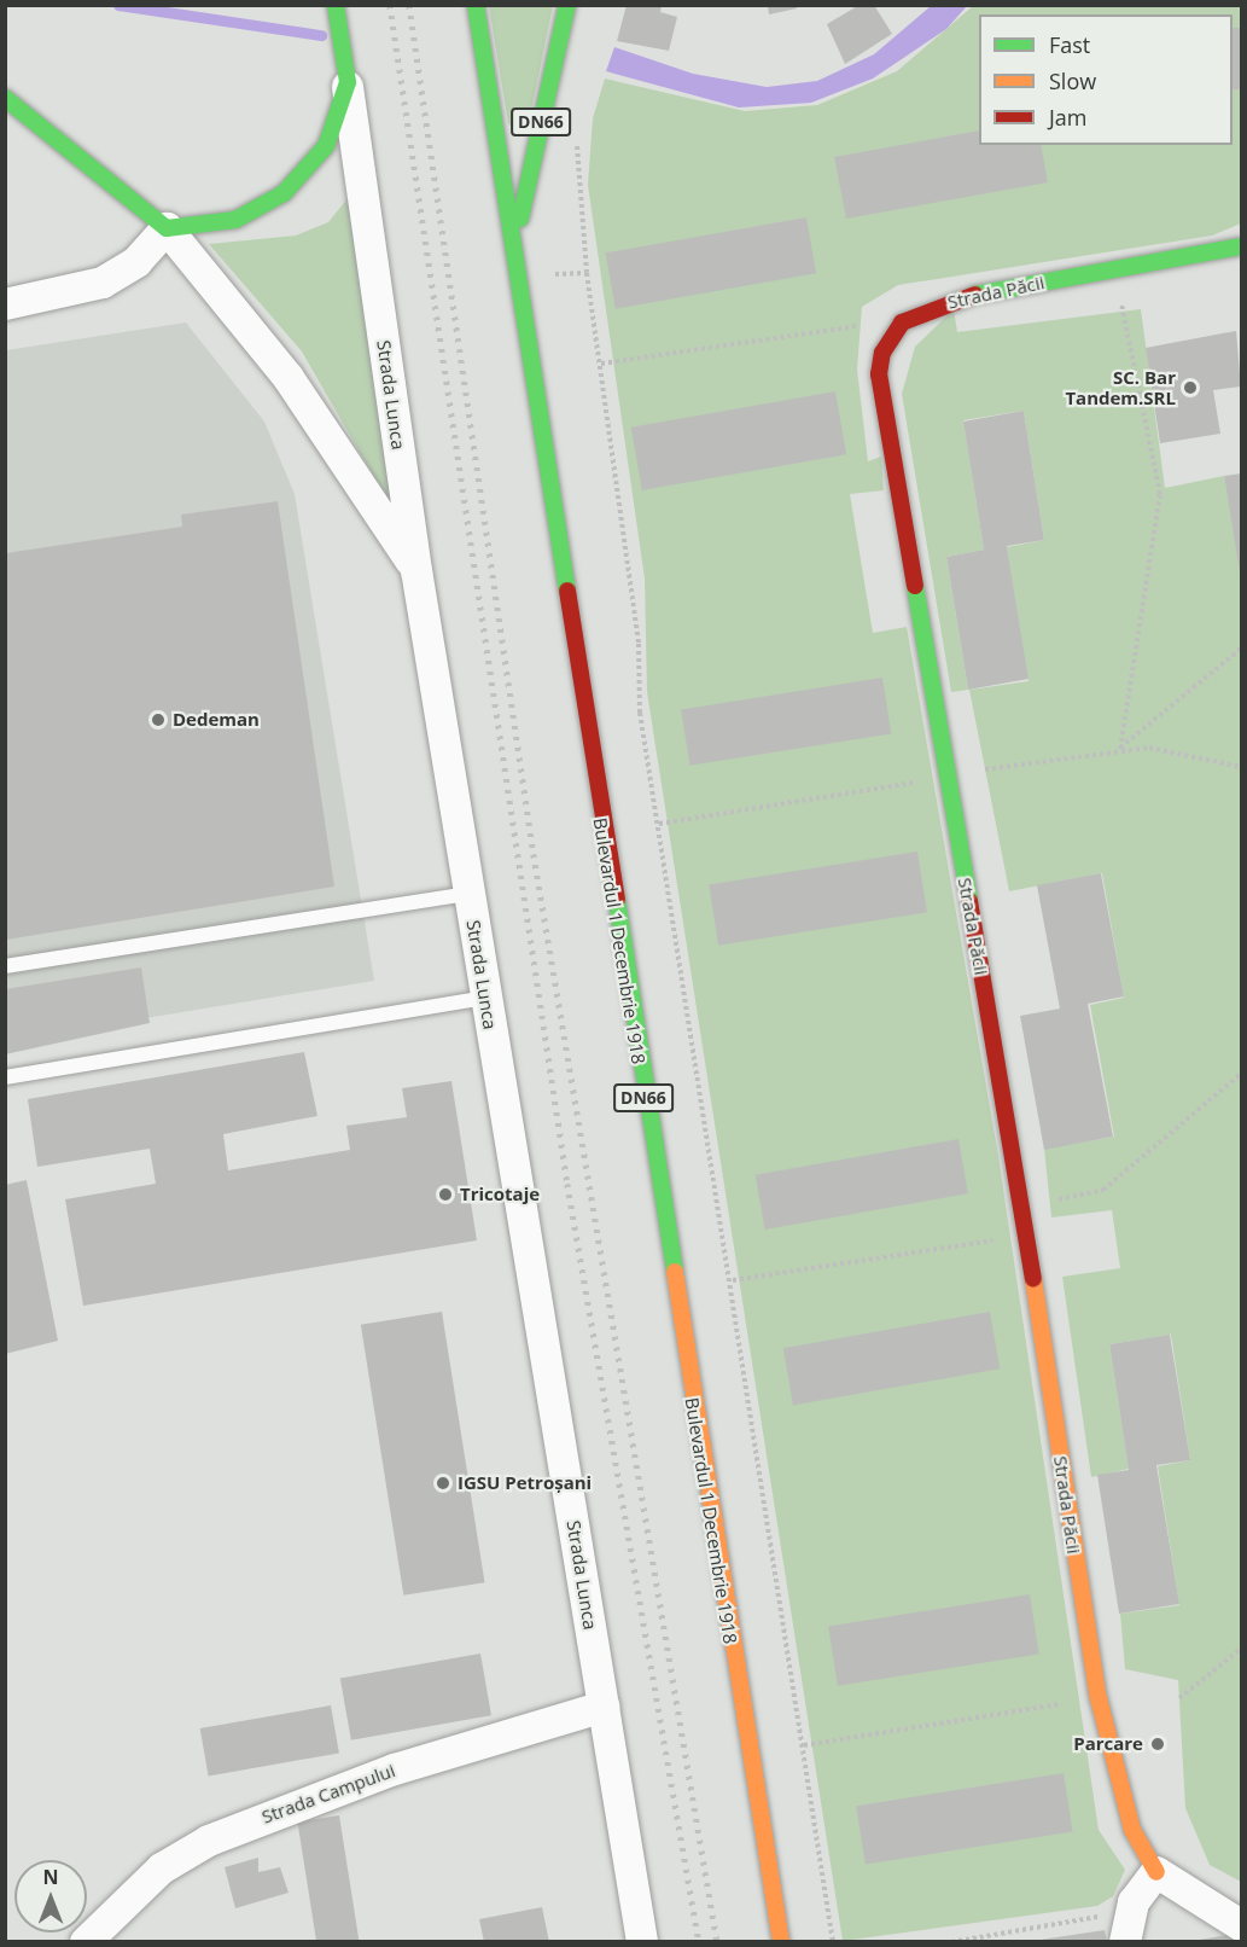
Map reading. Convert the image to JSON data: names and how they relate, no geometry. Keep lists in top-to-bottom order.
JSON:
{
  "streets": {
    "main road": [
      "DN66",
      "Strada Păcii",
      "Strada Lunca",
      "Bulevardul 1 Decembrie 1918"
    ],
    "street": ["Strada Campului"]
  },
  "crossings": [
    ["Strada Lunca", "Strada Campului"]
  ],
  "places": [
    "SC. Bar Tandem.SRL",
    "Dedeman",
    "Tricotaje",
    "IGSU Petroșani",
    "Parcare"
  ],
  "legend": ["Fast", "Slow", "Jam"],
  "north": "top"
}
